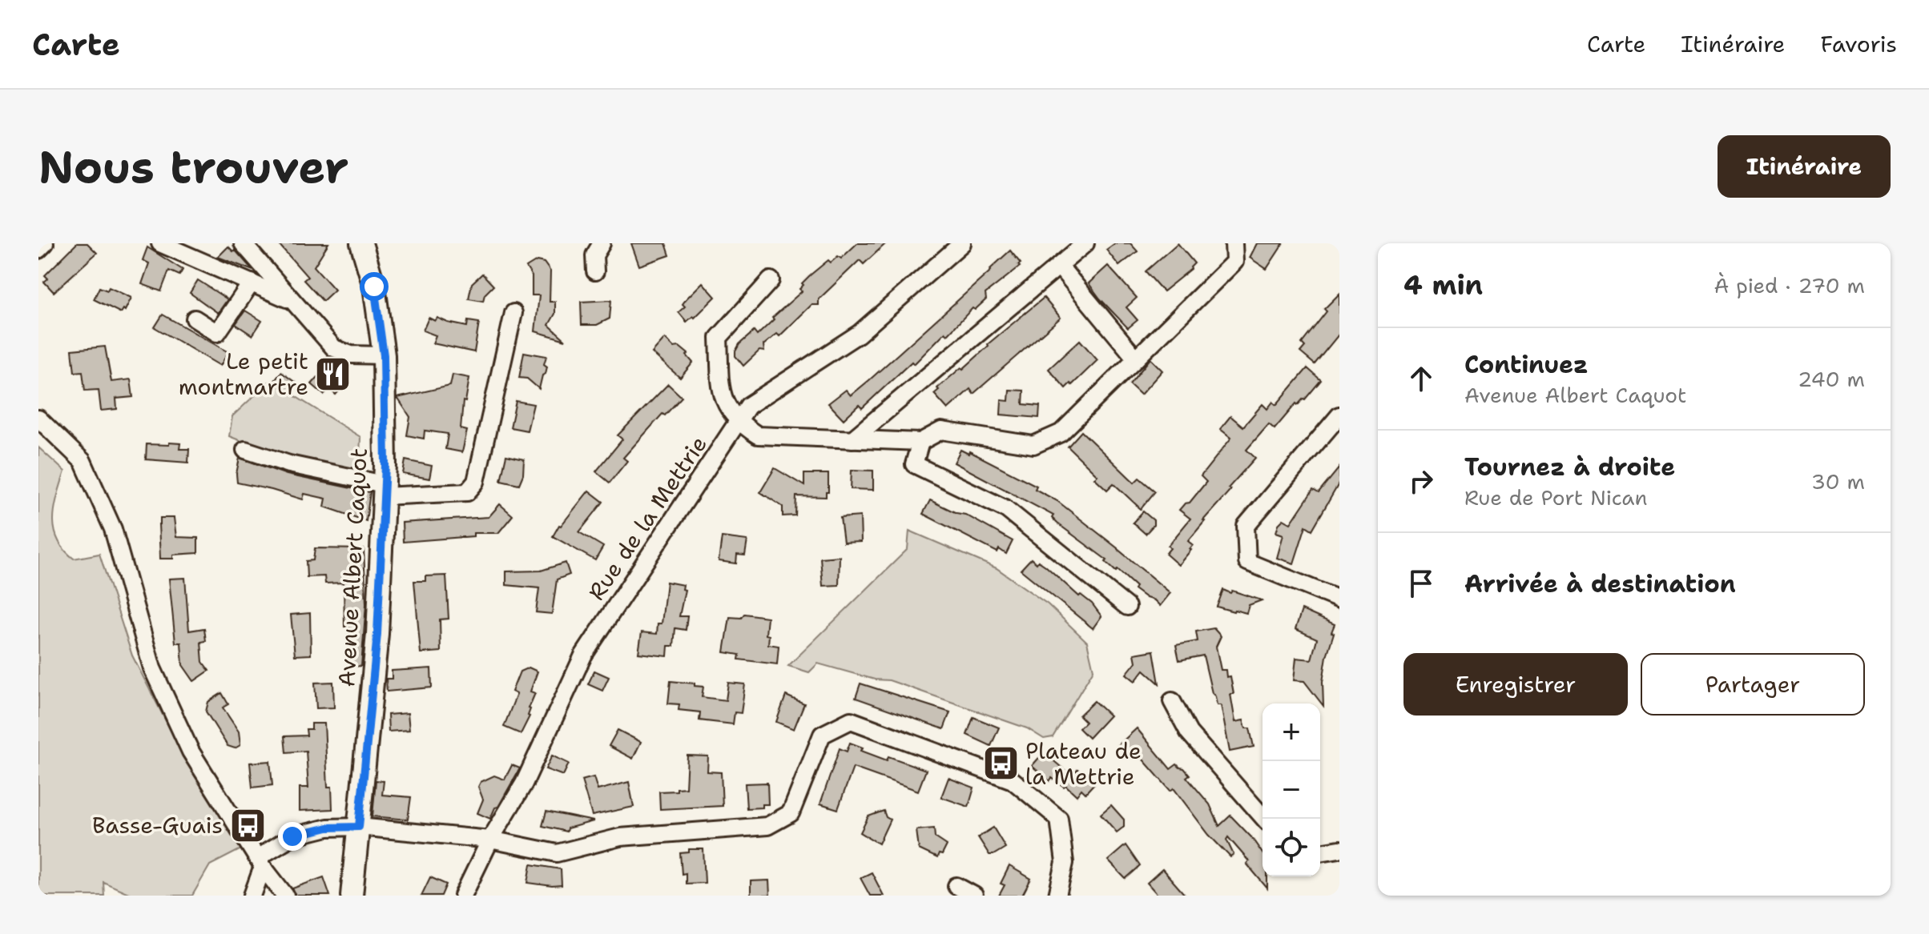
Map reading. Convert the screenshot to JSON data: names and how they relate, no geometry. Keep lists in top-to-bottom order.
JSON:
{
  "streets": {
    "main road": ["Avenue Albert Caquot"],
    "street": ["Rue de la Mettrie"]
  },
  "places": {
    "restaurant": ["Le petit montmartre"],
    "bus stop": ["Plateau de la Mettrie", "Basse-Guais"]
  },
  "page": {
    "header": "Carte",
    "nav": ["Carte", "Itinéraire", "Favoris"],
    "buttons": [
      "Itinéraire",
      ["Enregistrer", "Partager"]
    ],
    "title": "Nous trouver",
    "heading": ["4 min", "À pied · 270 m"],
    "list": [
      ["Continuez", "Avenue Albert Caquot", "240 m"],
      ["Tournez à droite", "Rue de Port Nican", "30 m"],
      "Arrivée à destination"
    ],
    "map_buttons": ["+", "−"]
  }
}
